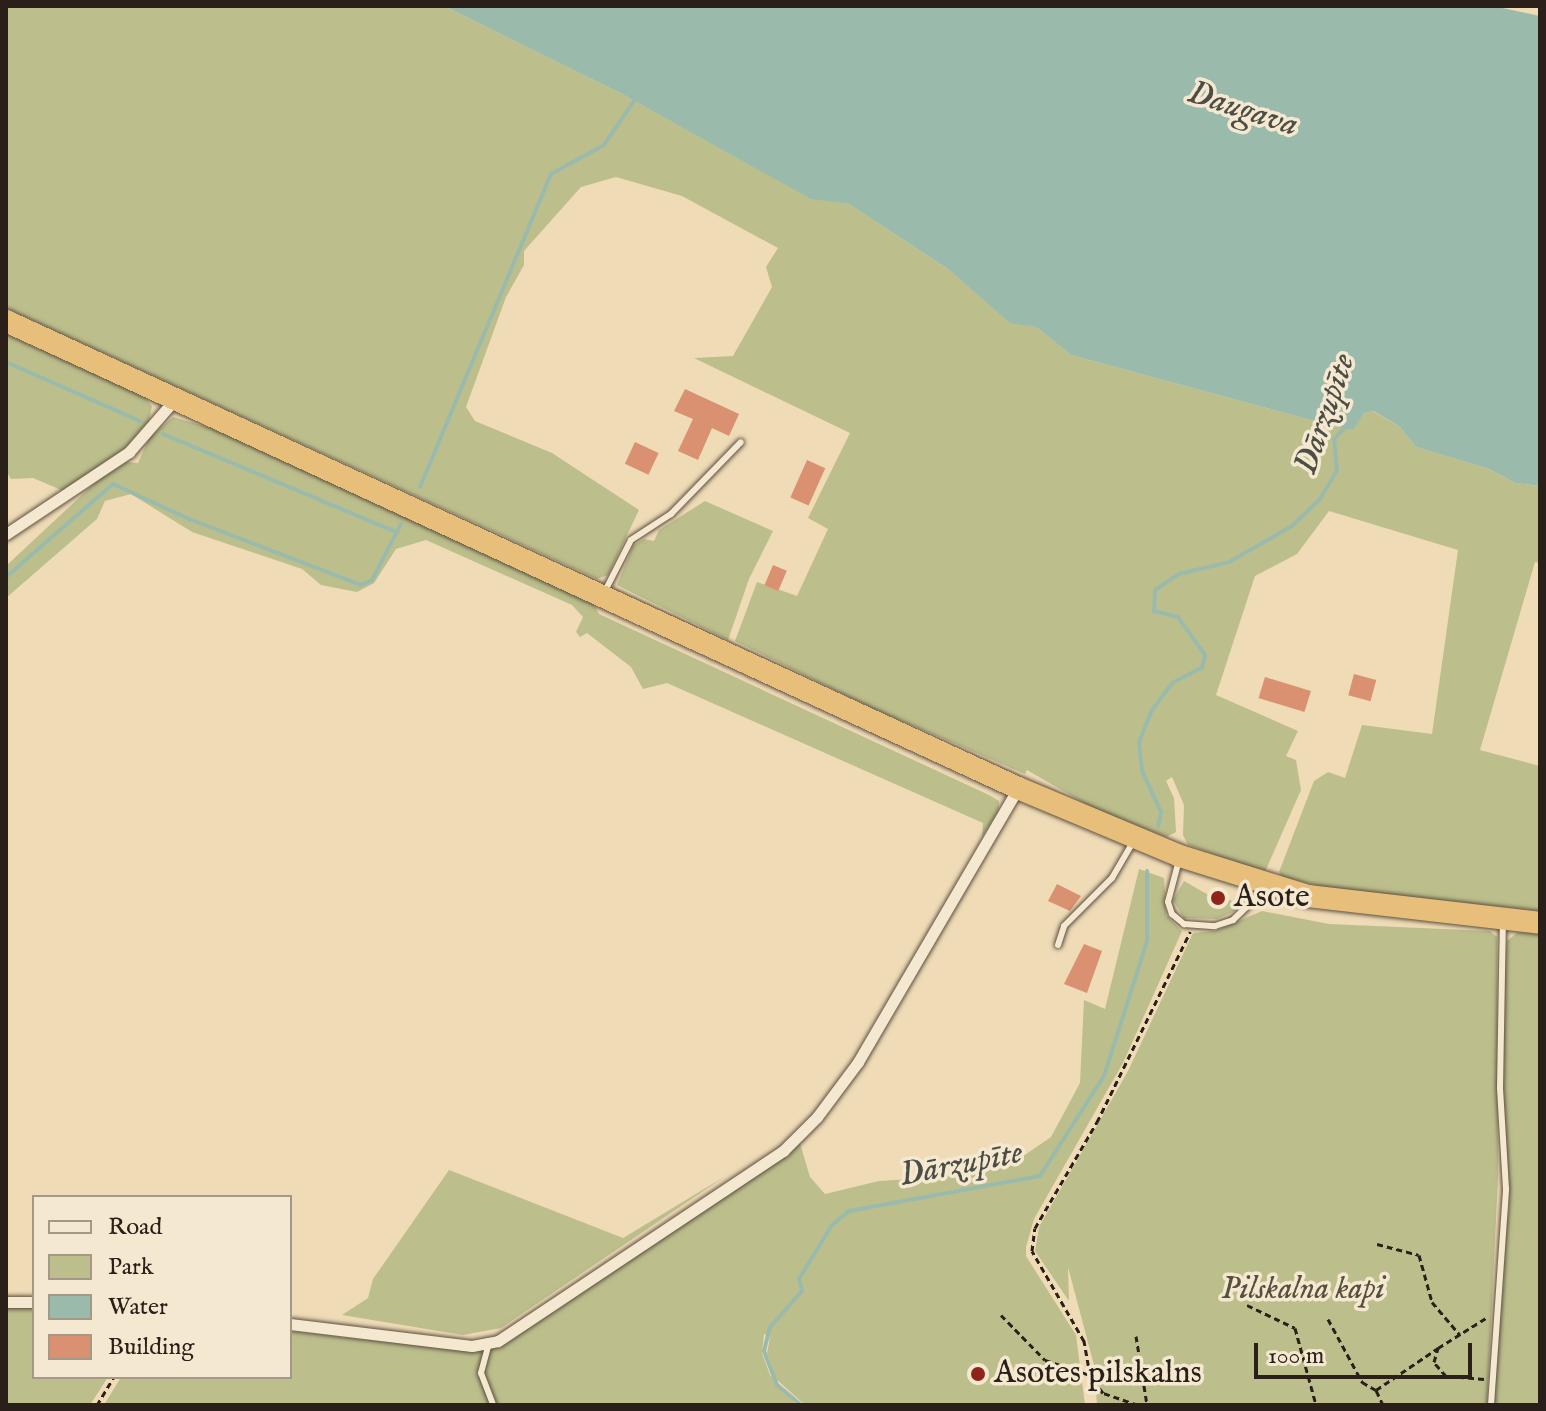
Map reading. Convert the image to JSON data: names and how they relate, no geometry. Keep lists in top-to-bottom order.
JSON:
{
  "water": ["Daugava", "Dārzupīte"],
  "parks": ["Pilskalna kapi"],
  "places": ["Asote", "Asotes pilskalns"],
  "legend": [
    "Road",
    "Park",
    "Water",
    "Building"
  ],
  "scale_bar": "100 m"
}
